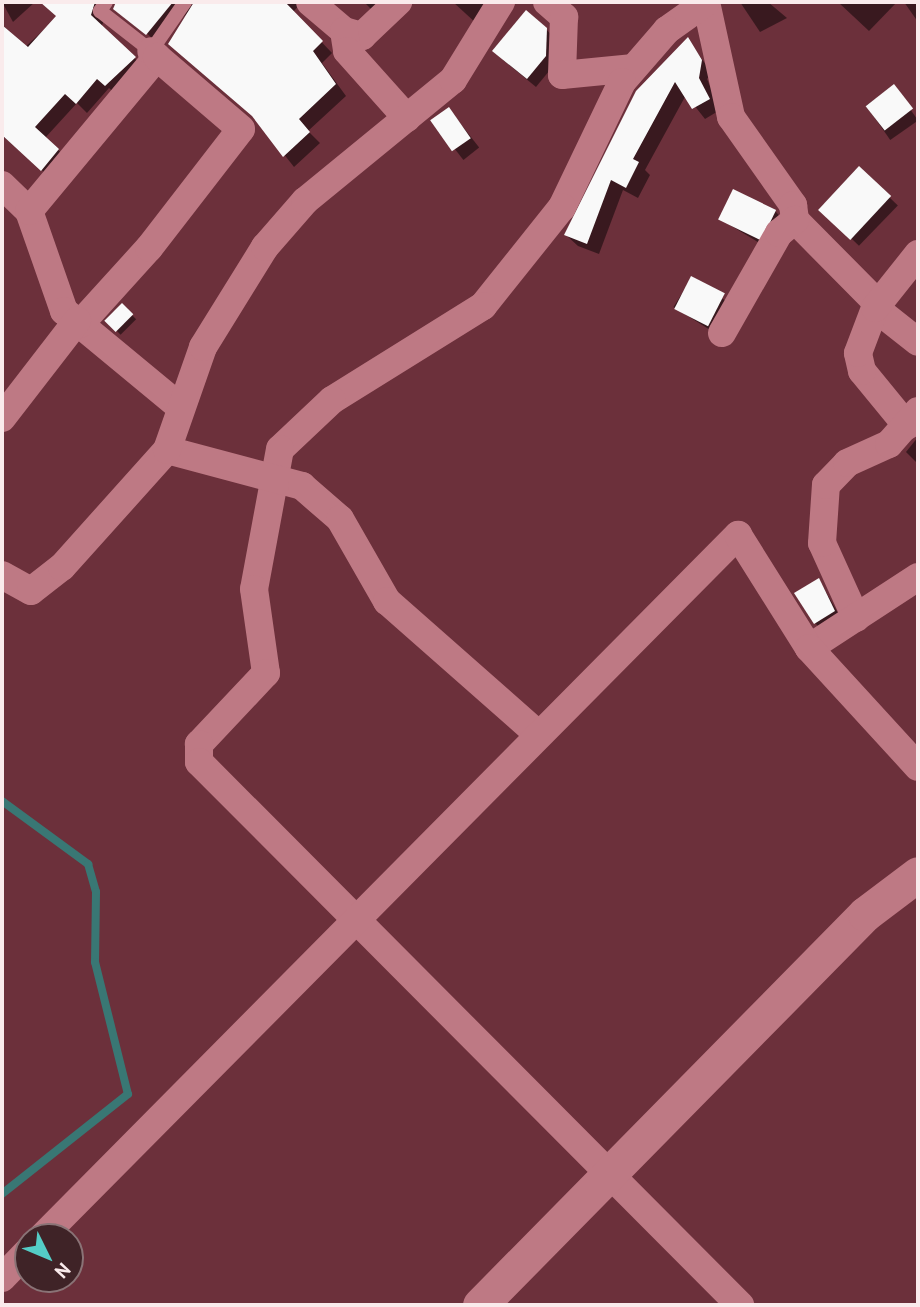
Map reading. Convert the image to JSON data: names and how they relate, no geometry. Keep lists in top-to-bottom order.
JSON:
{
  "north": "bottom right"
}
